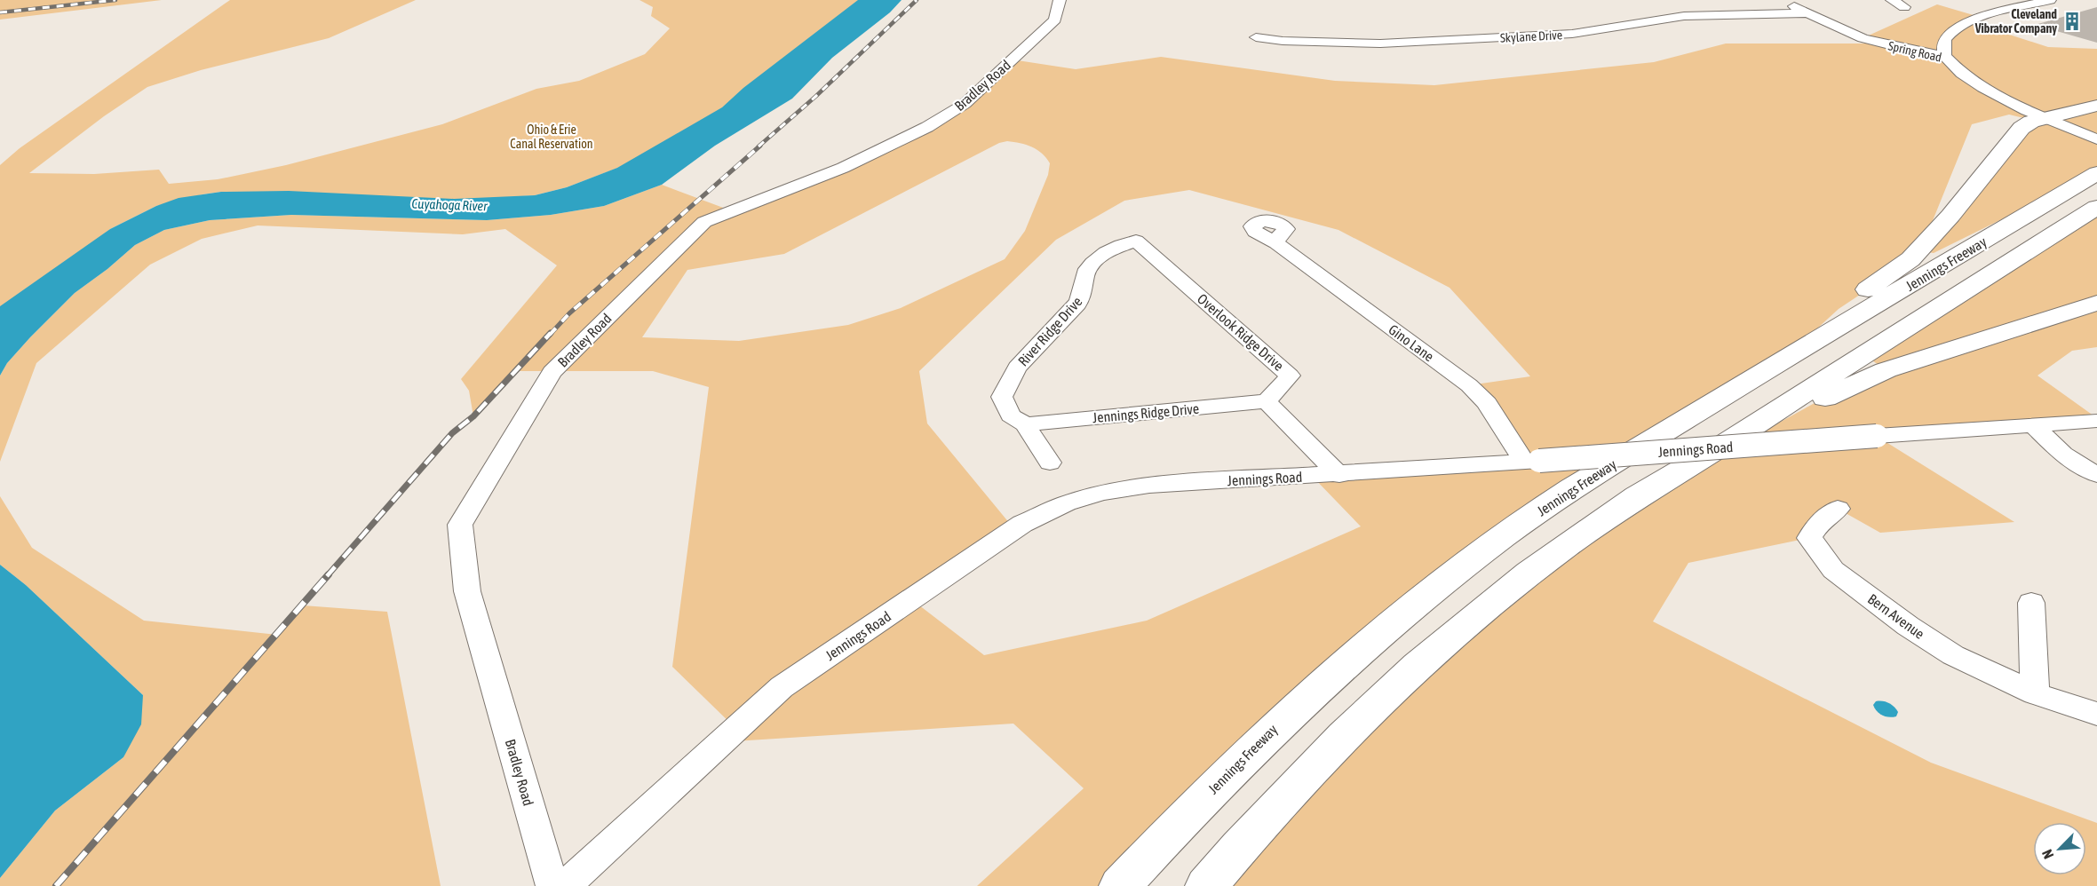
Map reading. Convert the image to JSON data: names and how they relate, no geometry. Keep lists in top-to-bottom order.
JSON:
{
  "streets": {
    "highway": ["Jennings Freeway"],
    "street": [
      "Skylane Drive",
      "Spring Road",
      "Bradley Road",
      "River Ridge Drive",
      "Overlook Ridge Drive",
      "Gino Lane",
      "Jennings Ridge Drive",
      "Jennings Road",
      "Bern Avenue"
    ]
  },
  "crossings": [
    ["Skylane Drive", "Spring Road"],
    ["River Ridge Drive", "Overlook Ridge Drive"],
    ["River Ridge Drive", "Jennings Ridge Drive"],
    ["Overlook Ridge Drive", "Jennings Ridge Drive"],
    ["Gino Lane", "Jennings Road"]
  ],
  "water": ["Cuyahoga River"],
  "parks": ["Ohio & Erie Canal Reservation"],
  "places": {
    "building": ["Cleveland Vibrator Company"]
  },
  "north": "bottom left"
}
